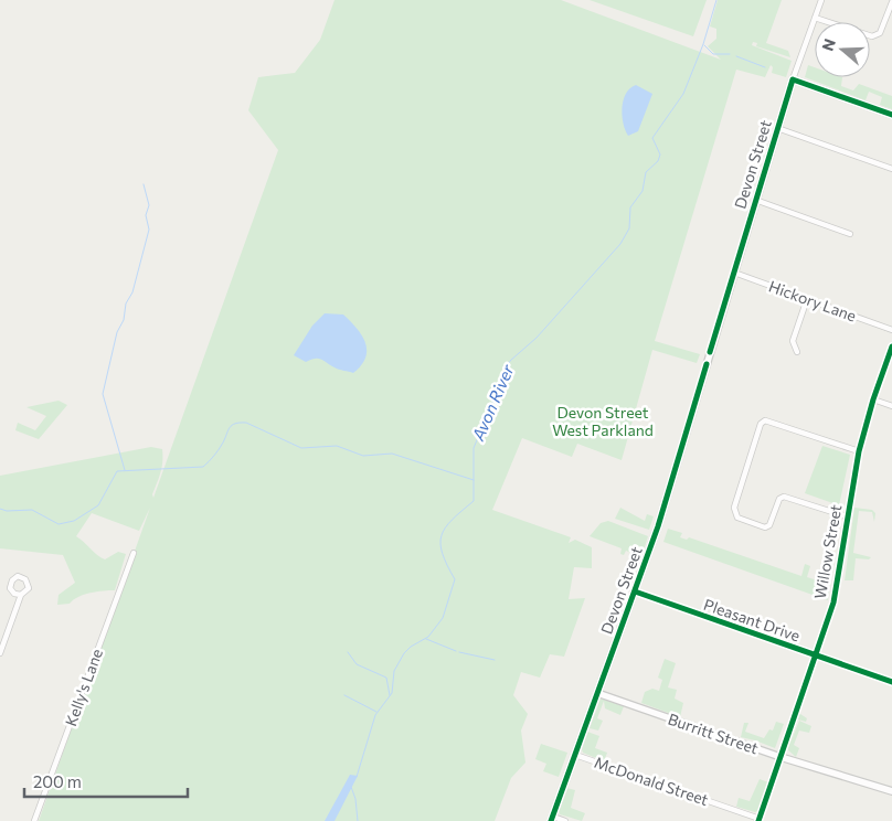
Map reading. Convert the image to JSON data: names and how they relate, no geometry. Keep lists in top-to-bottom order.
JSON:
{
  "streets": {
    "street": [
      "Devon Street",
      "Hickory Lane",
      "Willow Street",
      "Pleasant Drive",
      "Kelly's Lane",
      "Burritt Street",
      "McDonald Street"
    ]
  },
  "crossings": [
    ["Devon Street", "Hickory Lane"],
    ["Devon Street", "Pleasant Drive"],
    ["Devon Street", "Burritt Street"],
    ["Devon Street", "McDonald Street"],
    ["Willow Street", "Pleasant Drive"],
    ["Willow Street", "Burritt Street"],
    ["Willow Street", "McDonald Street"]
  ],
  "water": ["Avon River"],
  "parks": ["Devon Street West Parkland"],
  "scale_bar": "200 m",
  "north": "left"
}
